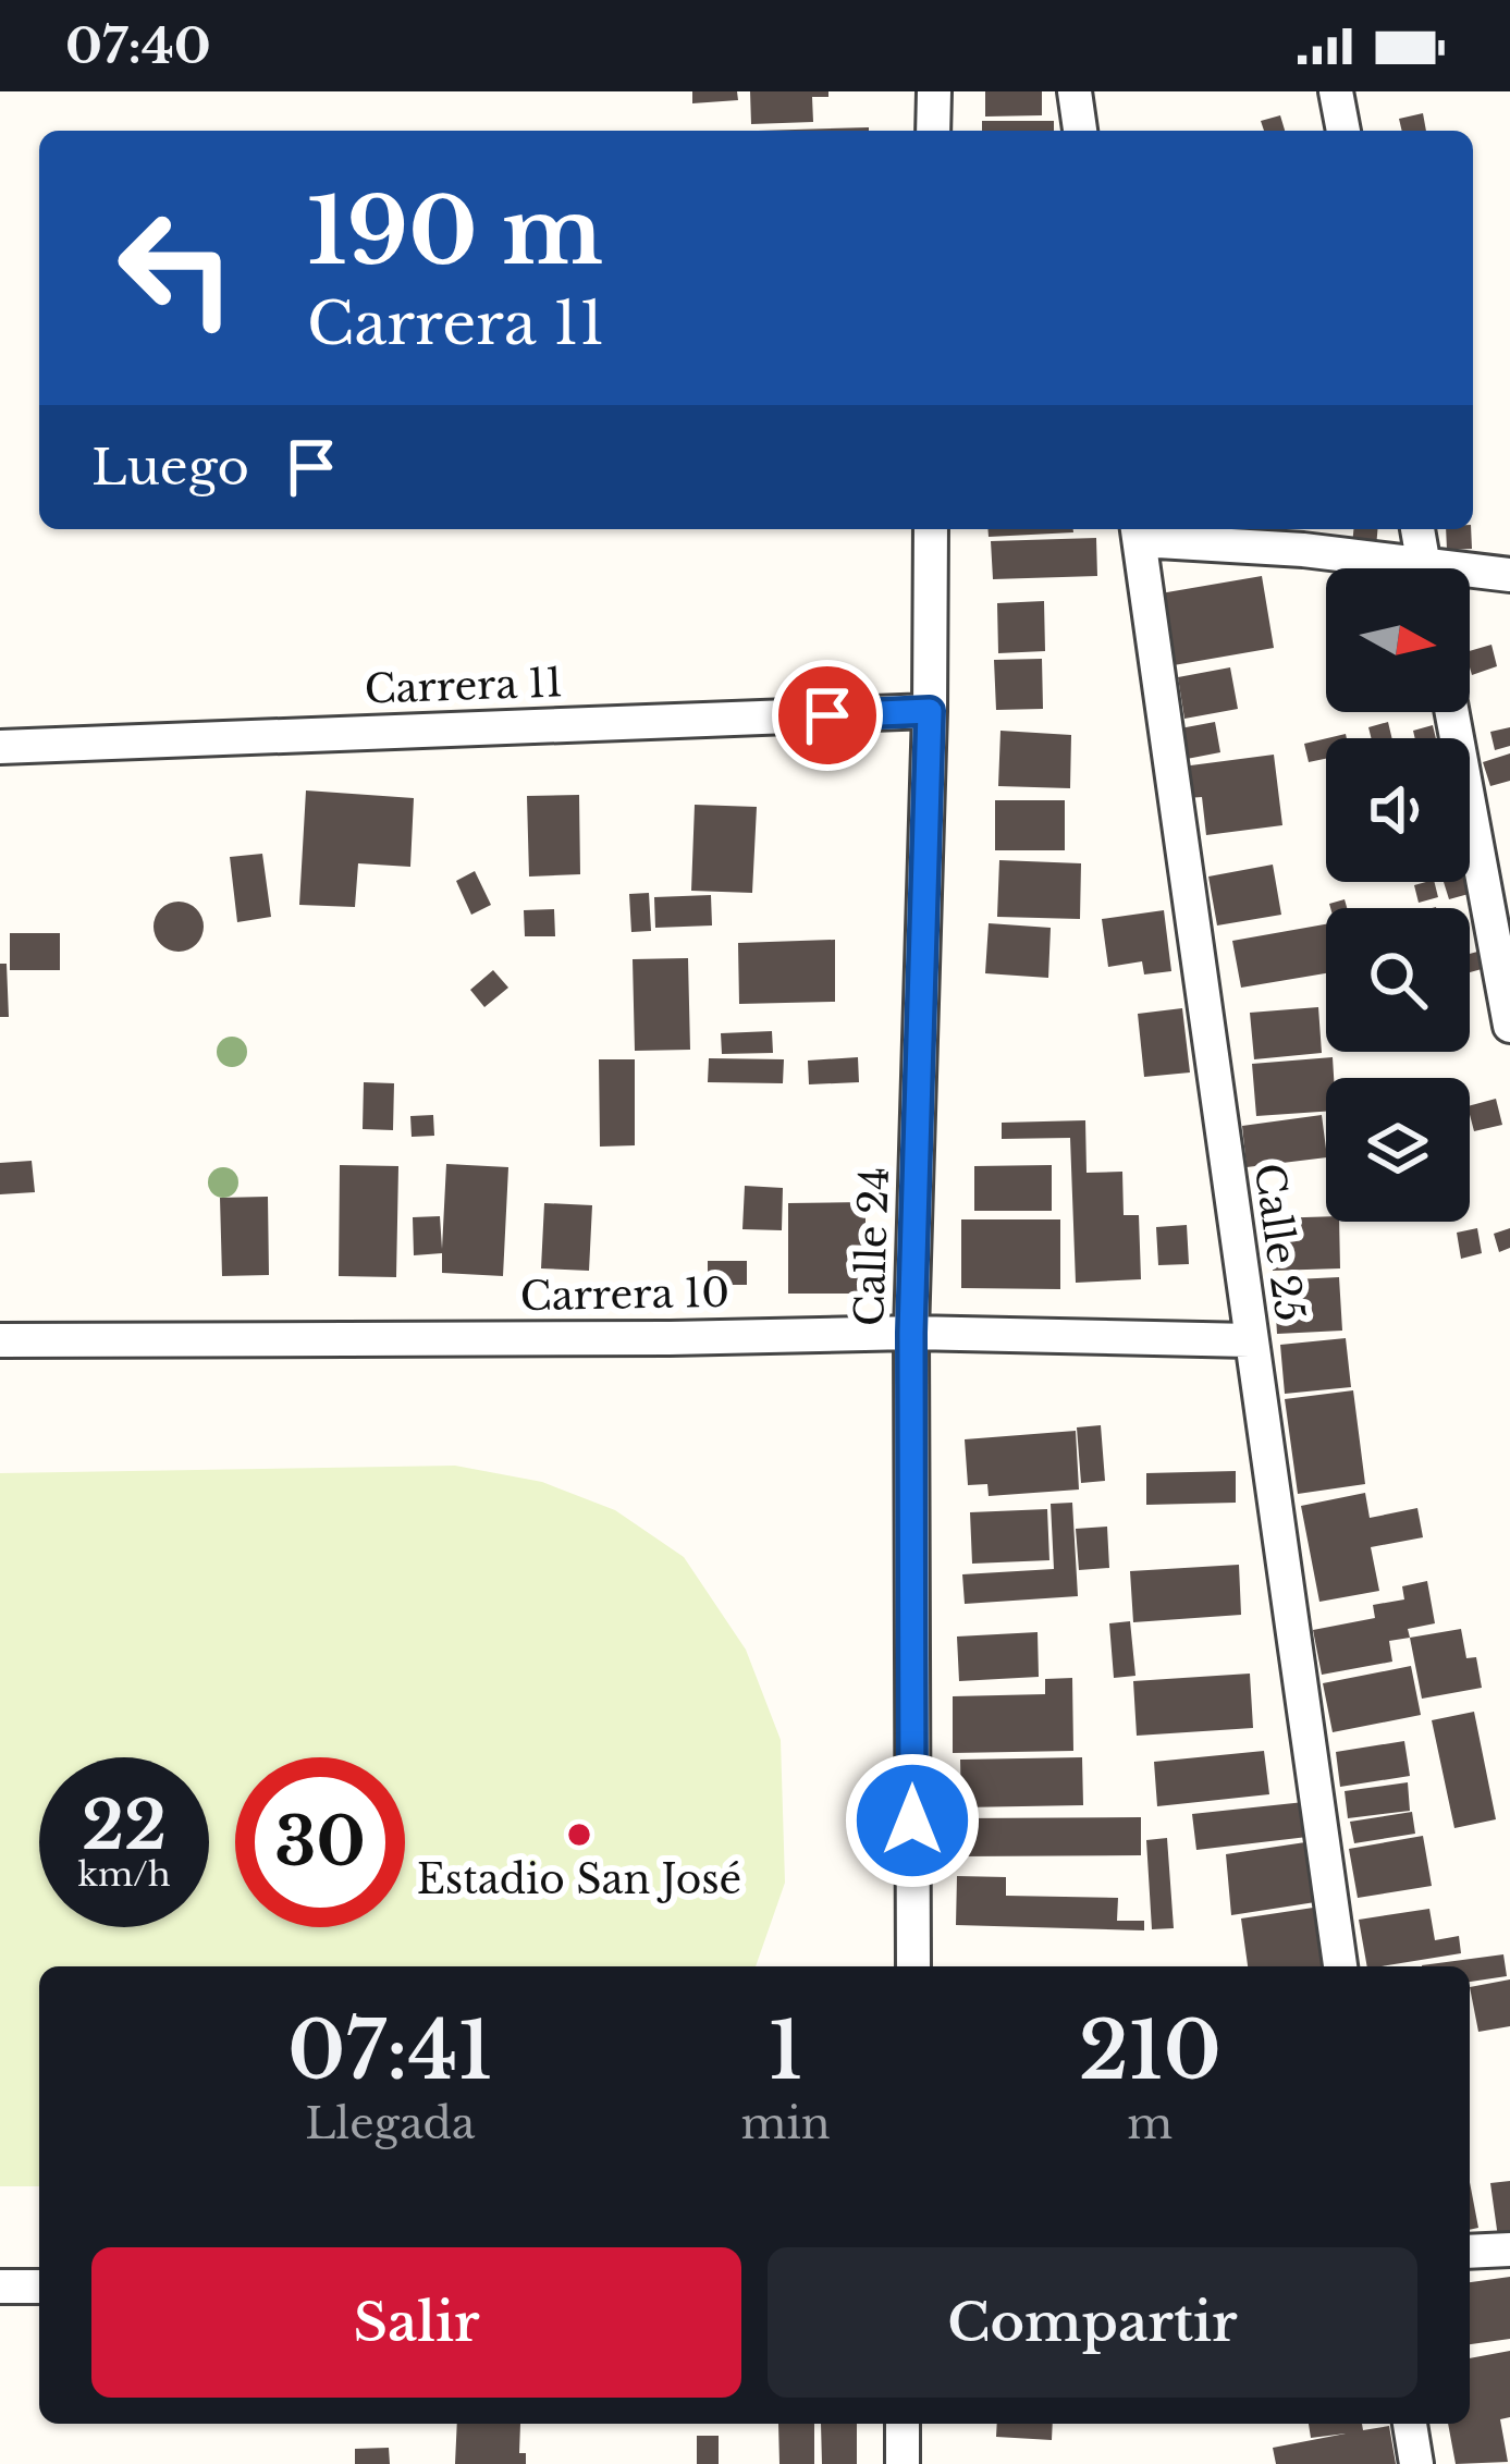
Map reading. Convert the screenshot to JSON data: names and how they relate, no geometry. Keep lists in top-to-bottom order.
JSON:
{
  "streets": {
    "street": [
      "Carrera 11",
      "Calle 25",
      "Calle 24",
      "Carrera 10"
    ]
  },
  "crossings": [
    ["Carrera 11", "Calle 24"],
    ["Calle 25", "Carrera 10"],
    ["Calle 24", "Carrera 10"]
  ],
  "places": ["Estadio San José"],
  "north": "right",
  "page": {
    "status": "07:40",
    "turn": ["190 m", "Carrera 11"],
    "then": "Luego",
    "speed": "22 km/h",
    "limit": "30",
    "eta": [
      "07:41",
      "Llegada",
      "1",
      "min",
      "210",
      "m"
    ],
    "buttons": ["Salir", "Compartir"]
  }
}
